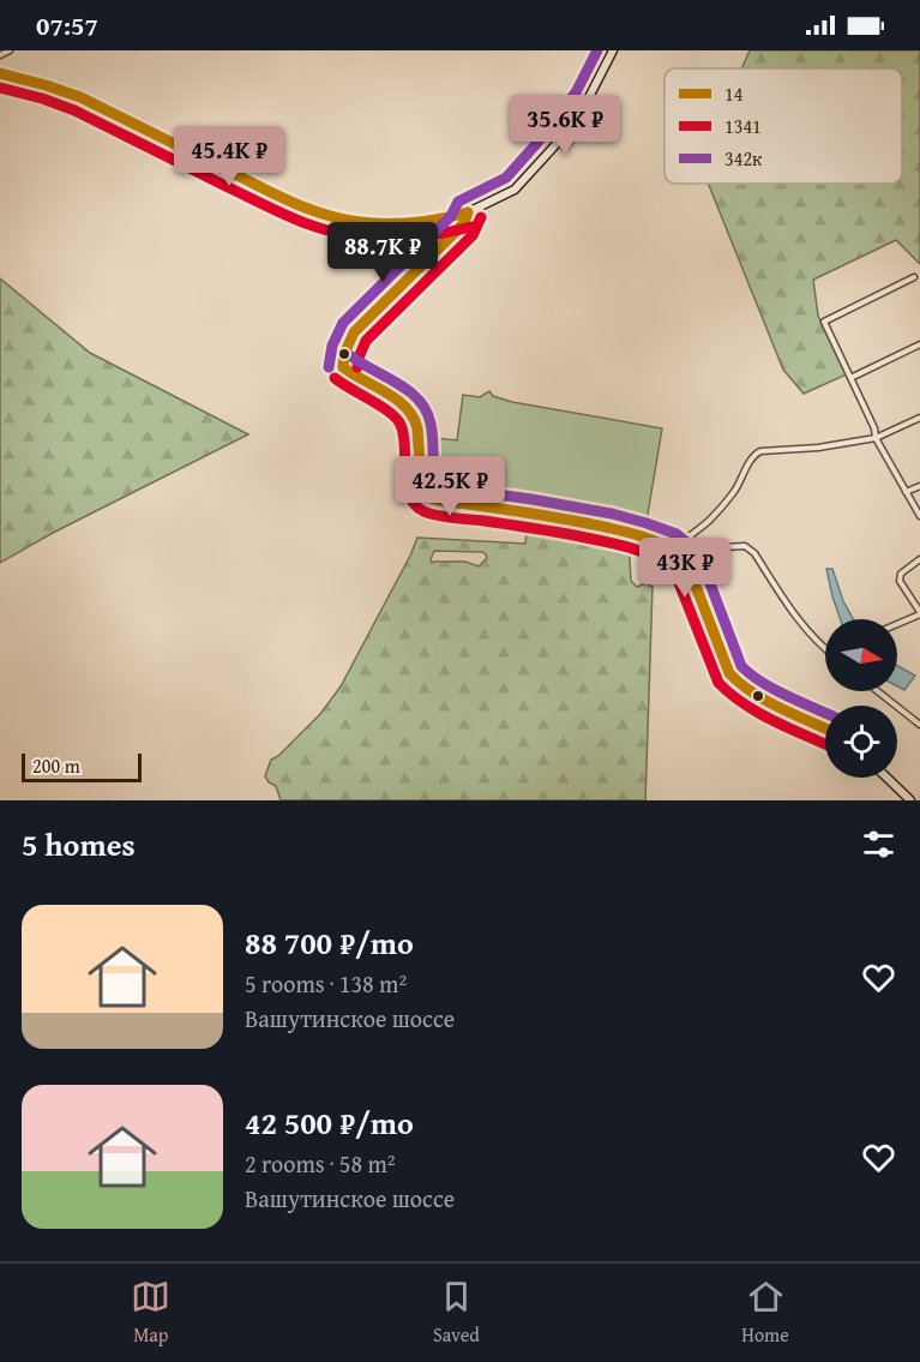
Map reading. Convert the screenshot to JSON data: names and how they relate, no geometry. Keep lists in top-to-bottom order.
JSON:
{
  "lines": ["transit line 342к", "transit line 14", "transit line 1341"],
  "legend": ["14", "1341", "342к"],
  "scale_bar": "200 m",
  "north": "right",
  "page": {
    "status": "07:57",
    "price": [
      "35.6K ₽",
      "45.4K ₽",
      "88.7K ₽",
      "42.5K ₽",
      "43K ₽"
    ],
    "scale": "200 m",
    "heading": "5 homes",
    "list": [
      {
        "name": "88 700 ₽/mo",
        "note": "5 rooms · 138 m² · Вашутинское шоссе"
      },
      {
        "name": "42 500 ₽/mo",
        "note": "2 rooms · 58 m² · Вашутинское шоссе"
      }
    ],
    "tabs": ["Map", "Saved", "Home"]
  }
}
